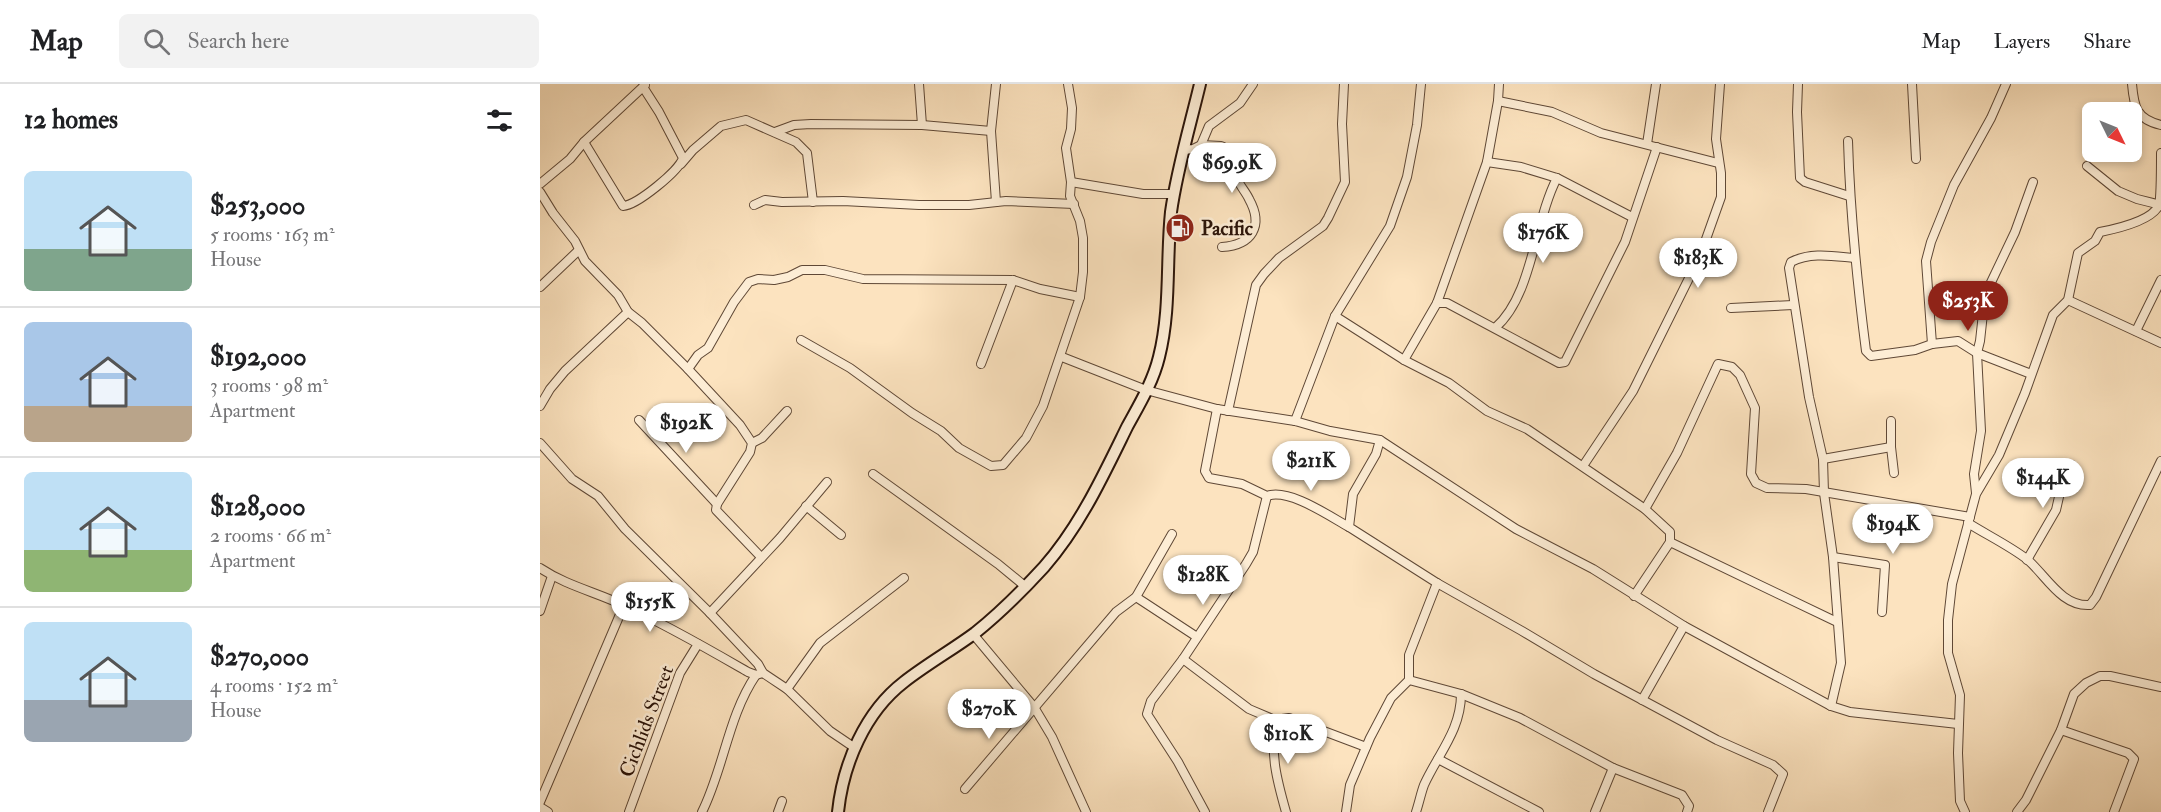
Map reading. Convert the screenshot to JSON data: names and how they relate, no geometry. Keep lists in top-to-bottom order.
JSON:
{
  "streets": {
    "street": ["Cichlids Street"]
  },
  "places": {
    "fuel station": ["Pacific"]
  },
  "north": "bottom right",
  "page": {
    "header": "Map",
    "search": "Search here",
    "nav": ["Map", "Layers", "Share"],
    "heading": "12 homes",
    "price": [
      "$69.9K",
      "$176K",
      "$183K",
      "$253K",
      "$192K",
      "$211K",
      "$144K",
      "$194K",
      "$128K",
      "$155K",
      "$270K",
      "$110K"
    ],
    "list": [
      {
        "name": "$253,000",
        "note": "5 rooms · 163 m² · House"
      },
      {
        "name": "$192,000",
        "note": "3 rooms · 98 m² · Apartment"
      },
      {
        "name": "$128,000",
        "note": "2 rooms · 66 m² · Apartment"
      },
      {
        "name": "$270,000",
        "note": "4 rooms · 152 m² · House"
      }
    ]
  }
}
